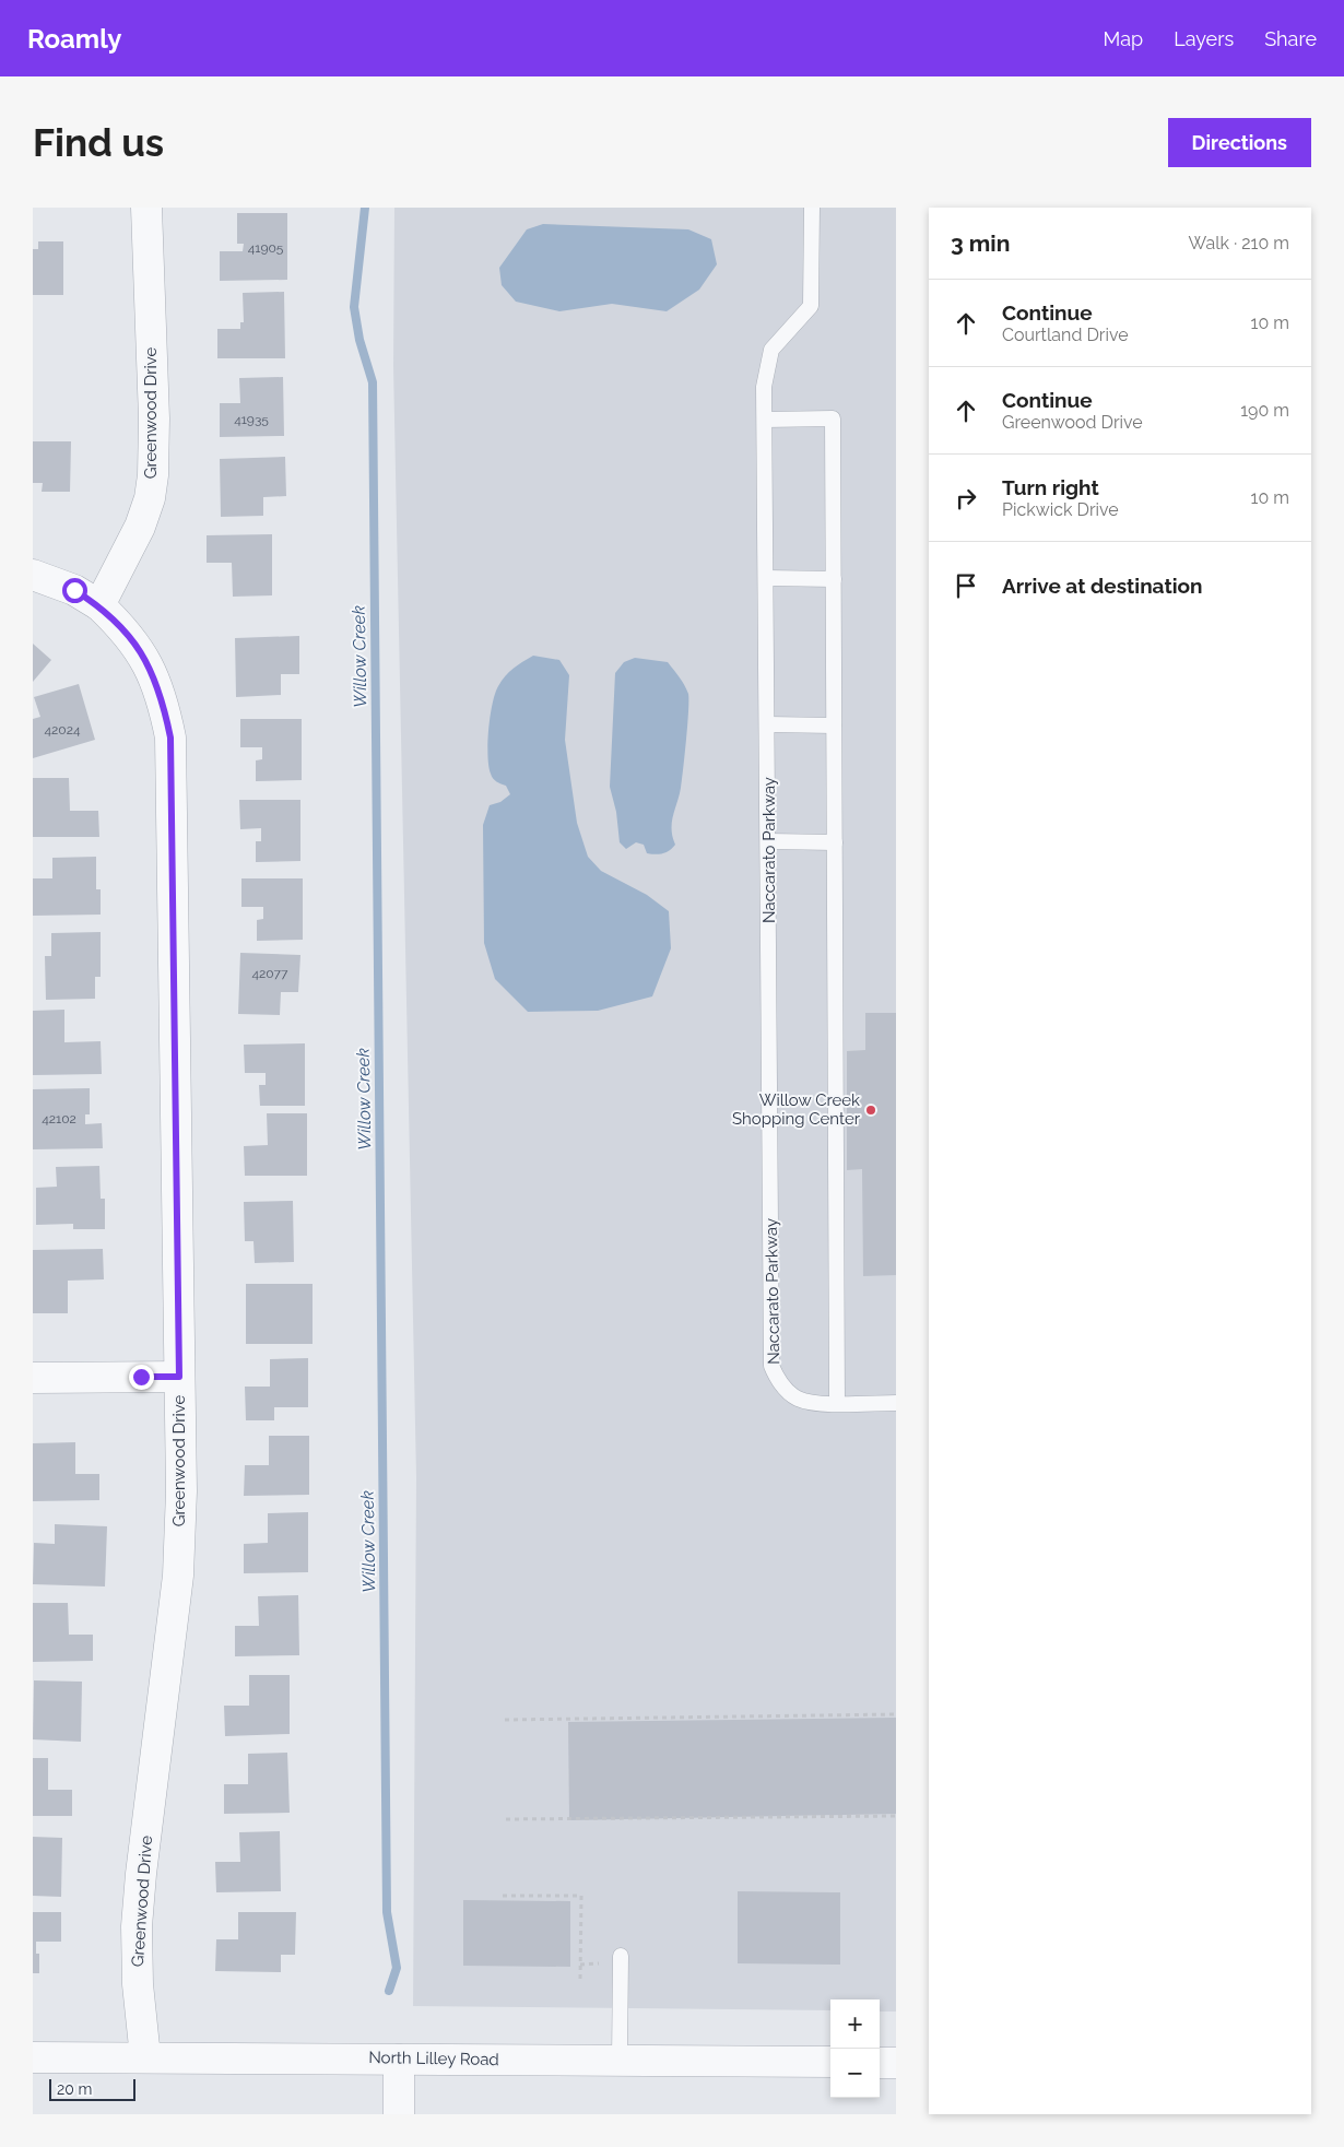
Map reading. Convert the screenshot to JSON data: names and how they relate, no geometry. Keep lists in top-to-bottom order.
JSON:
{
  "streets": {
    "street": ["Greenwood Drive", "North Lilley Road"],
    "lane": ["Naccarato Parkway"]
  },
  "crossings": [
    ["Greenwood Drive", "North Lilley Road"]
  ],
  "water": ["Willow Creek"],
  "places": ["Willow Creek Shopping Center"],
  "house_numbers": [
    "41905",
    "41935",
    "42024",
    "42077",
    "42102"
  ],
  "scale_bar": "20 m",
  "page": {
    "header": "Roamly",
    "nav": ["Map", "Layers", "Share"],
    "buttons": "Directions",
    "title": "Find us",
    "heading": ["3 min", "Walk · 210 m"],
    "list": [
      ["Continue", "Courtland Drive", "10 m"],
      ["Continue", "Greenwood Drive", "190 m"],
      ["Turn right", "Pickwick Drive", "10 m"],
      "Arrive at destination"
    ],
    "map_buttons": ["+", "−"],
    "scale": "20 m"
  }
}
